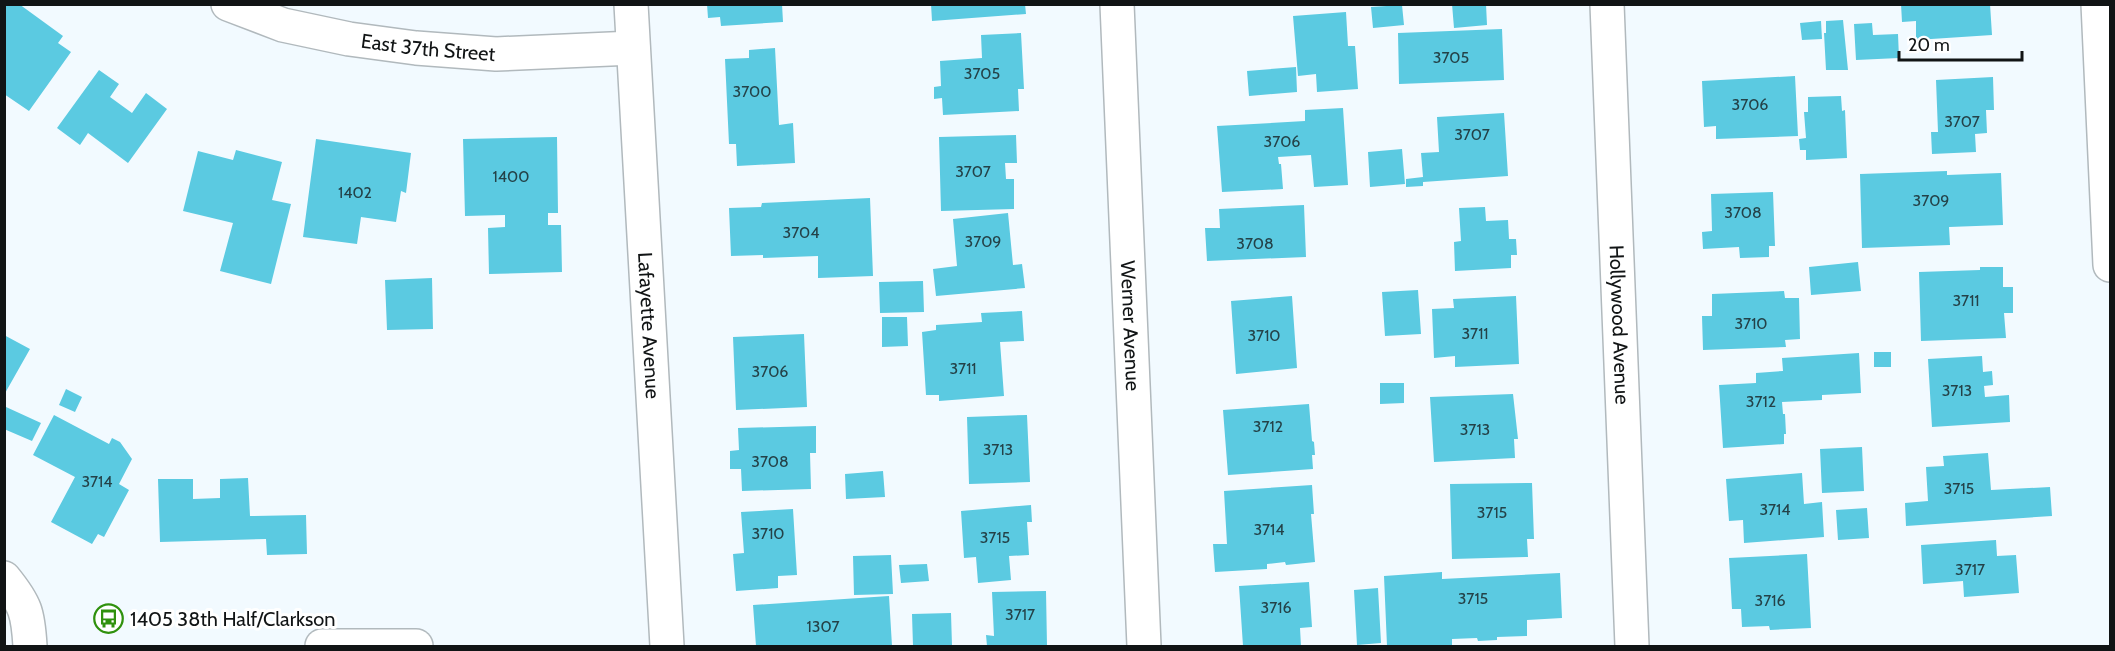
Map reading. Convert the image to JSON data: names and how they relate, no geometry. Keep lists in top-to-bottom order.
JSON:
{
  "streets": {
    "street": [
      "East 37th Street",
      "Lafayette Avenue",
      "Werner Avenue",
      "Hollywood Avenue"
    ]
  },
  "crossings": [
    ["East 37th Street", "Lafayette Avenue"]
  ],
  "places": {
    "bus stop": ["1405 38th Half/Clarkson"]
  },
  "house_numbers": [
    "3705",
    "3705",
    "3700",
    "3706",
    "3707",
    "3707",
    "3706",
    "3707",
    "1400",
    "1402",
    "3709",
    "3708",
    "3704",
    "3709",
    "3708",
    "3711",
    "3710",
    "3711",
    "3710",
    "3711",
    "3706",
    "3713",
    "3712",
    "3712",
    "3713",
    "3713",
    "3708",
    "3714",
    "3715",
    "3714",
    "3715",
    "3714",
    "3710",
    "3715",
    "3717",
    "3715",
    "3716",
    "3716",
    "3717",
    "1307"
  ],
  "scale_bar": "20 m"
}
